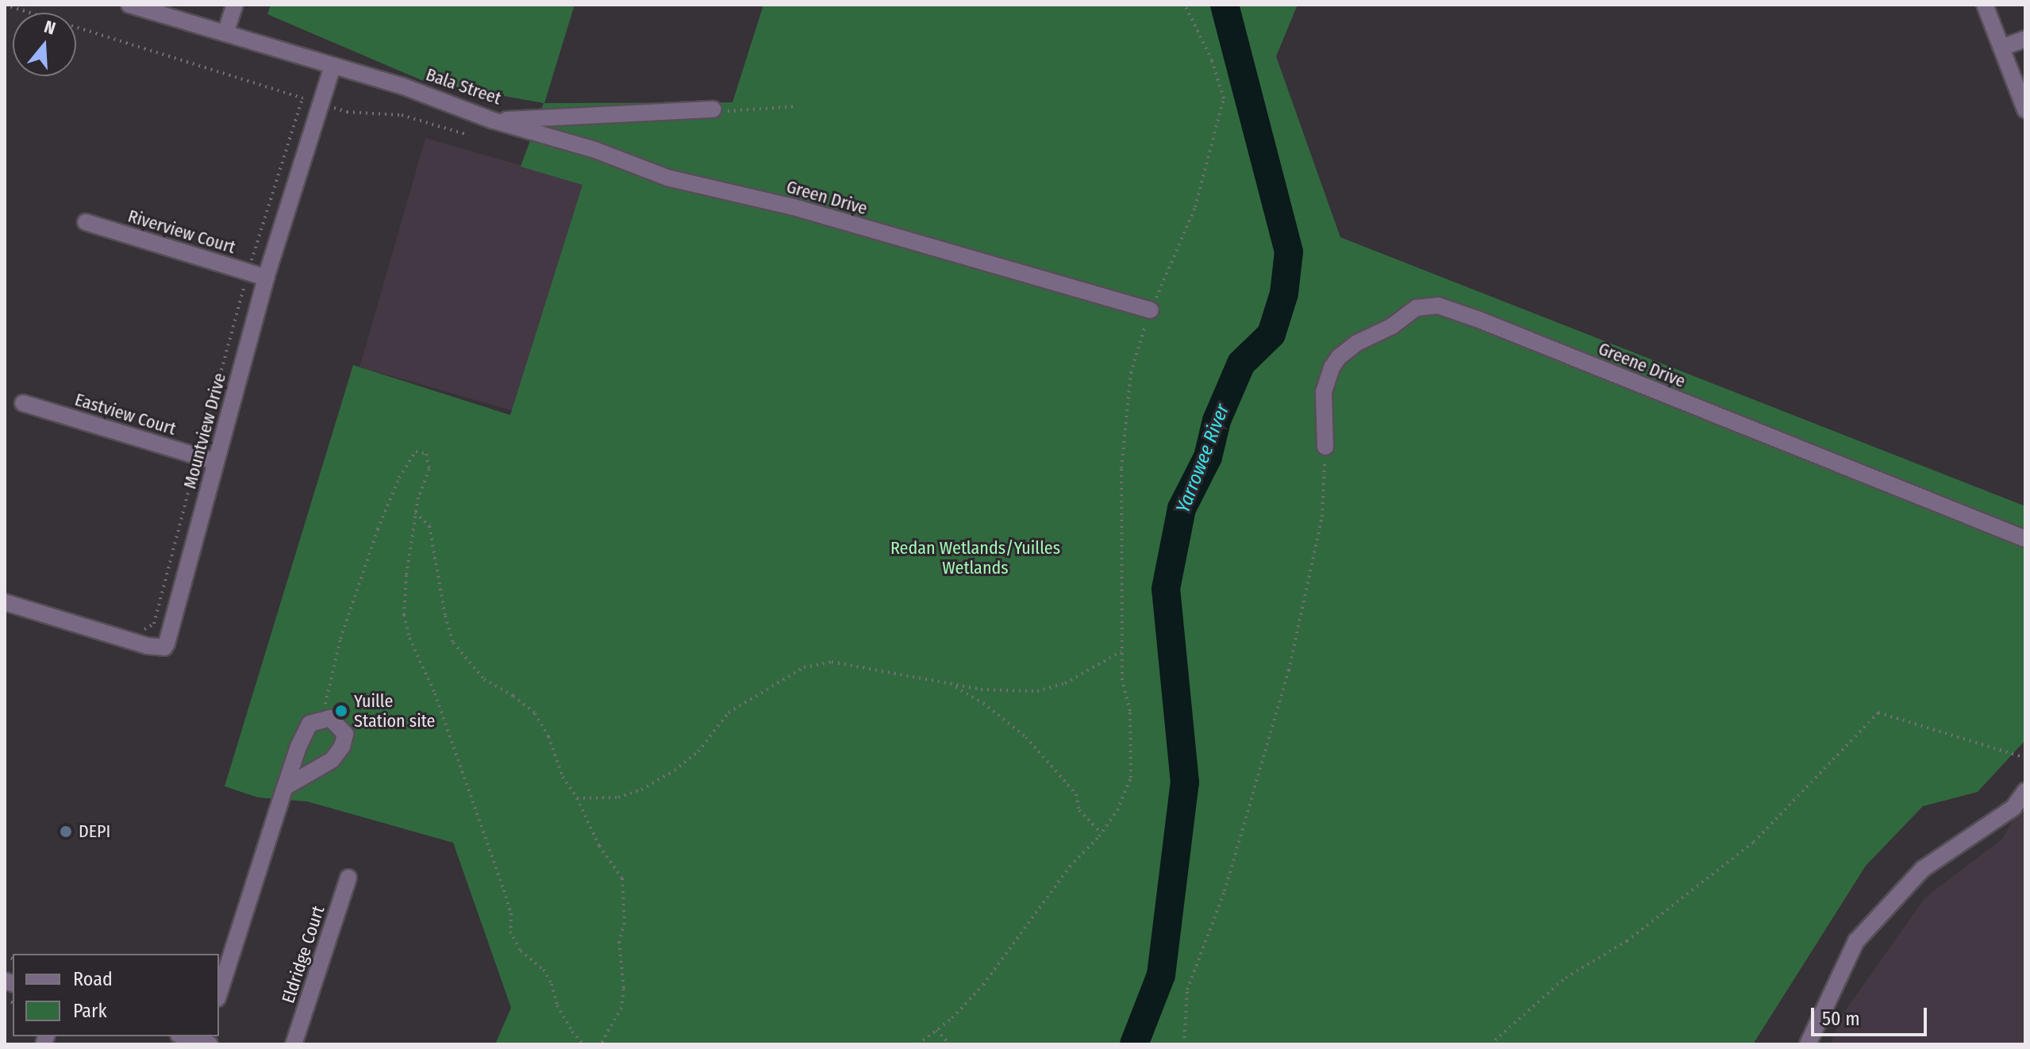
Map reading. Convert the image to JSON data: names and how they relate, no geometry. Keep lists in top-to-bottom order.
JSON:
{
  "streets": {
    "street": [
      "Bala Street",
      "Green Drive",
      "Riverview Court",
      "Greene Drive",
      "Eastview Court",
      "Mountview Drive",
      "Eldridge Court"
    ]
  },
  "crossings": [
    ["Bala Street", "Green Drive"],
    ["Bala Street", "Mountview Drive"],
    ["Riverview Court", "Mountview Drive"],
    ["Eastview Court", "Mountview Drive"]
  ],
  "water": ["Yarrowee River"],
  "parks": ["Redan Wetlands/Yuilles Wetlands"],
  "places": ["Yuille Station site", "DEPI"],
  "legend": ["Road", "Park"],
  "scale_bar": "50 m",
  "north": "top"
}
